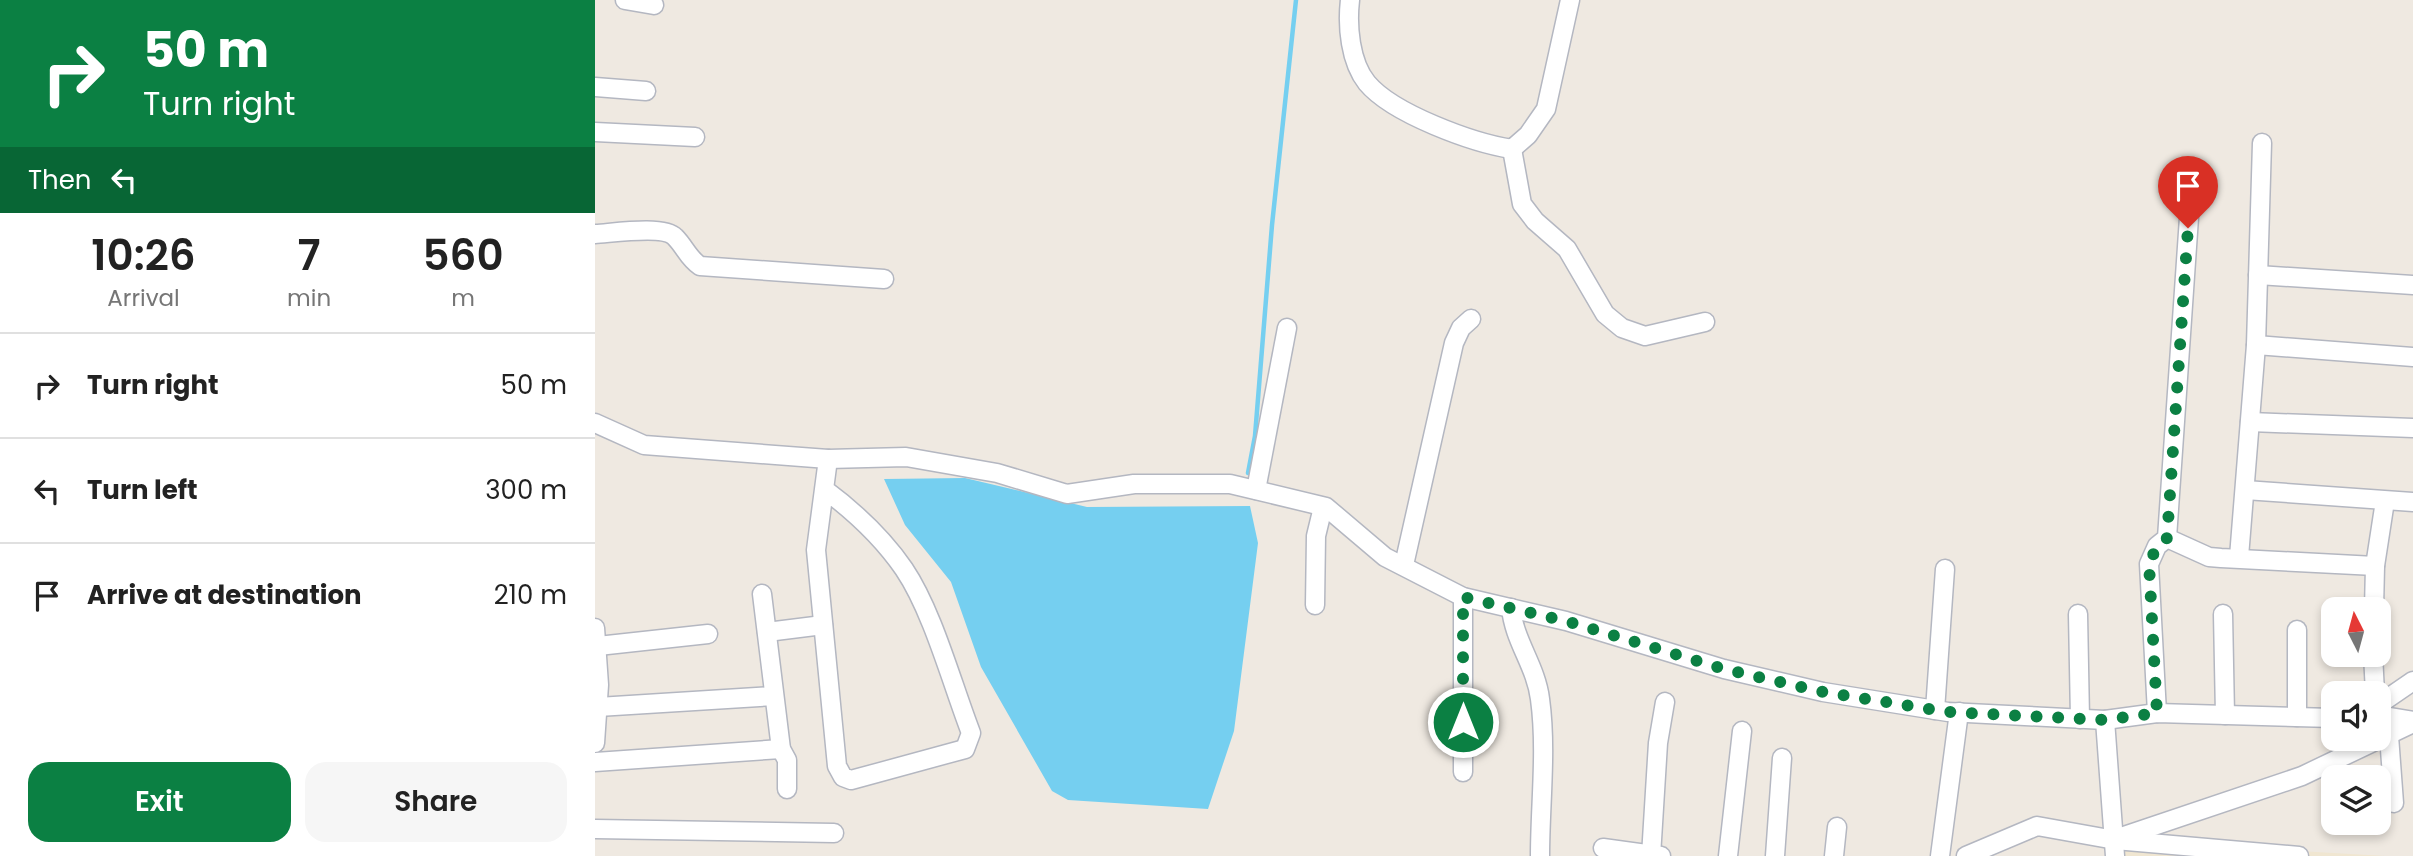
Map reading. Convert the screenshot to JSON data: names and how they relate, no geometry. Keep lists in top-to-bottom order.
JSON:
{
  "north": "top",
  "page": {
    "turn": ["50 m", "Turn right"],
    "then": "Then",
    "eta": [
      "10:26",
      "Arrival",
      "7",
      "min",
      "560",
      "m"
    ],
    "list": [
      {
        "name": "Turn right",
        "value": "50 m"
      },
      {
        "name": "Turn left",
        "value": "300 m"
      },
      {
        "name": "Arrive at destination",
        "value": "210 m"
      }
    ],
    "buttons": ["Exit", "Share"]
  }
}
